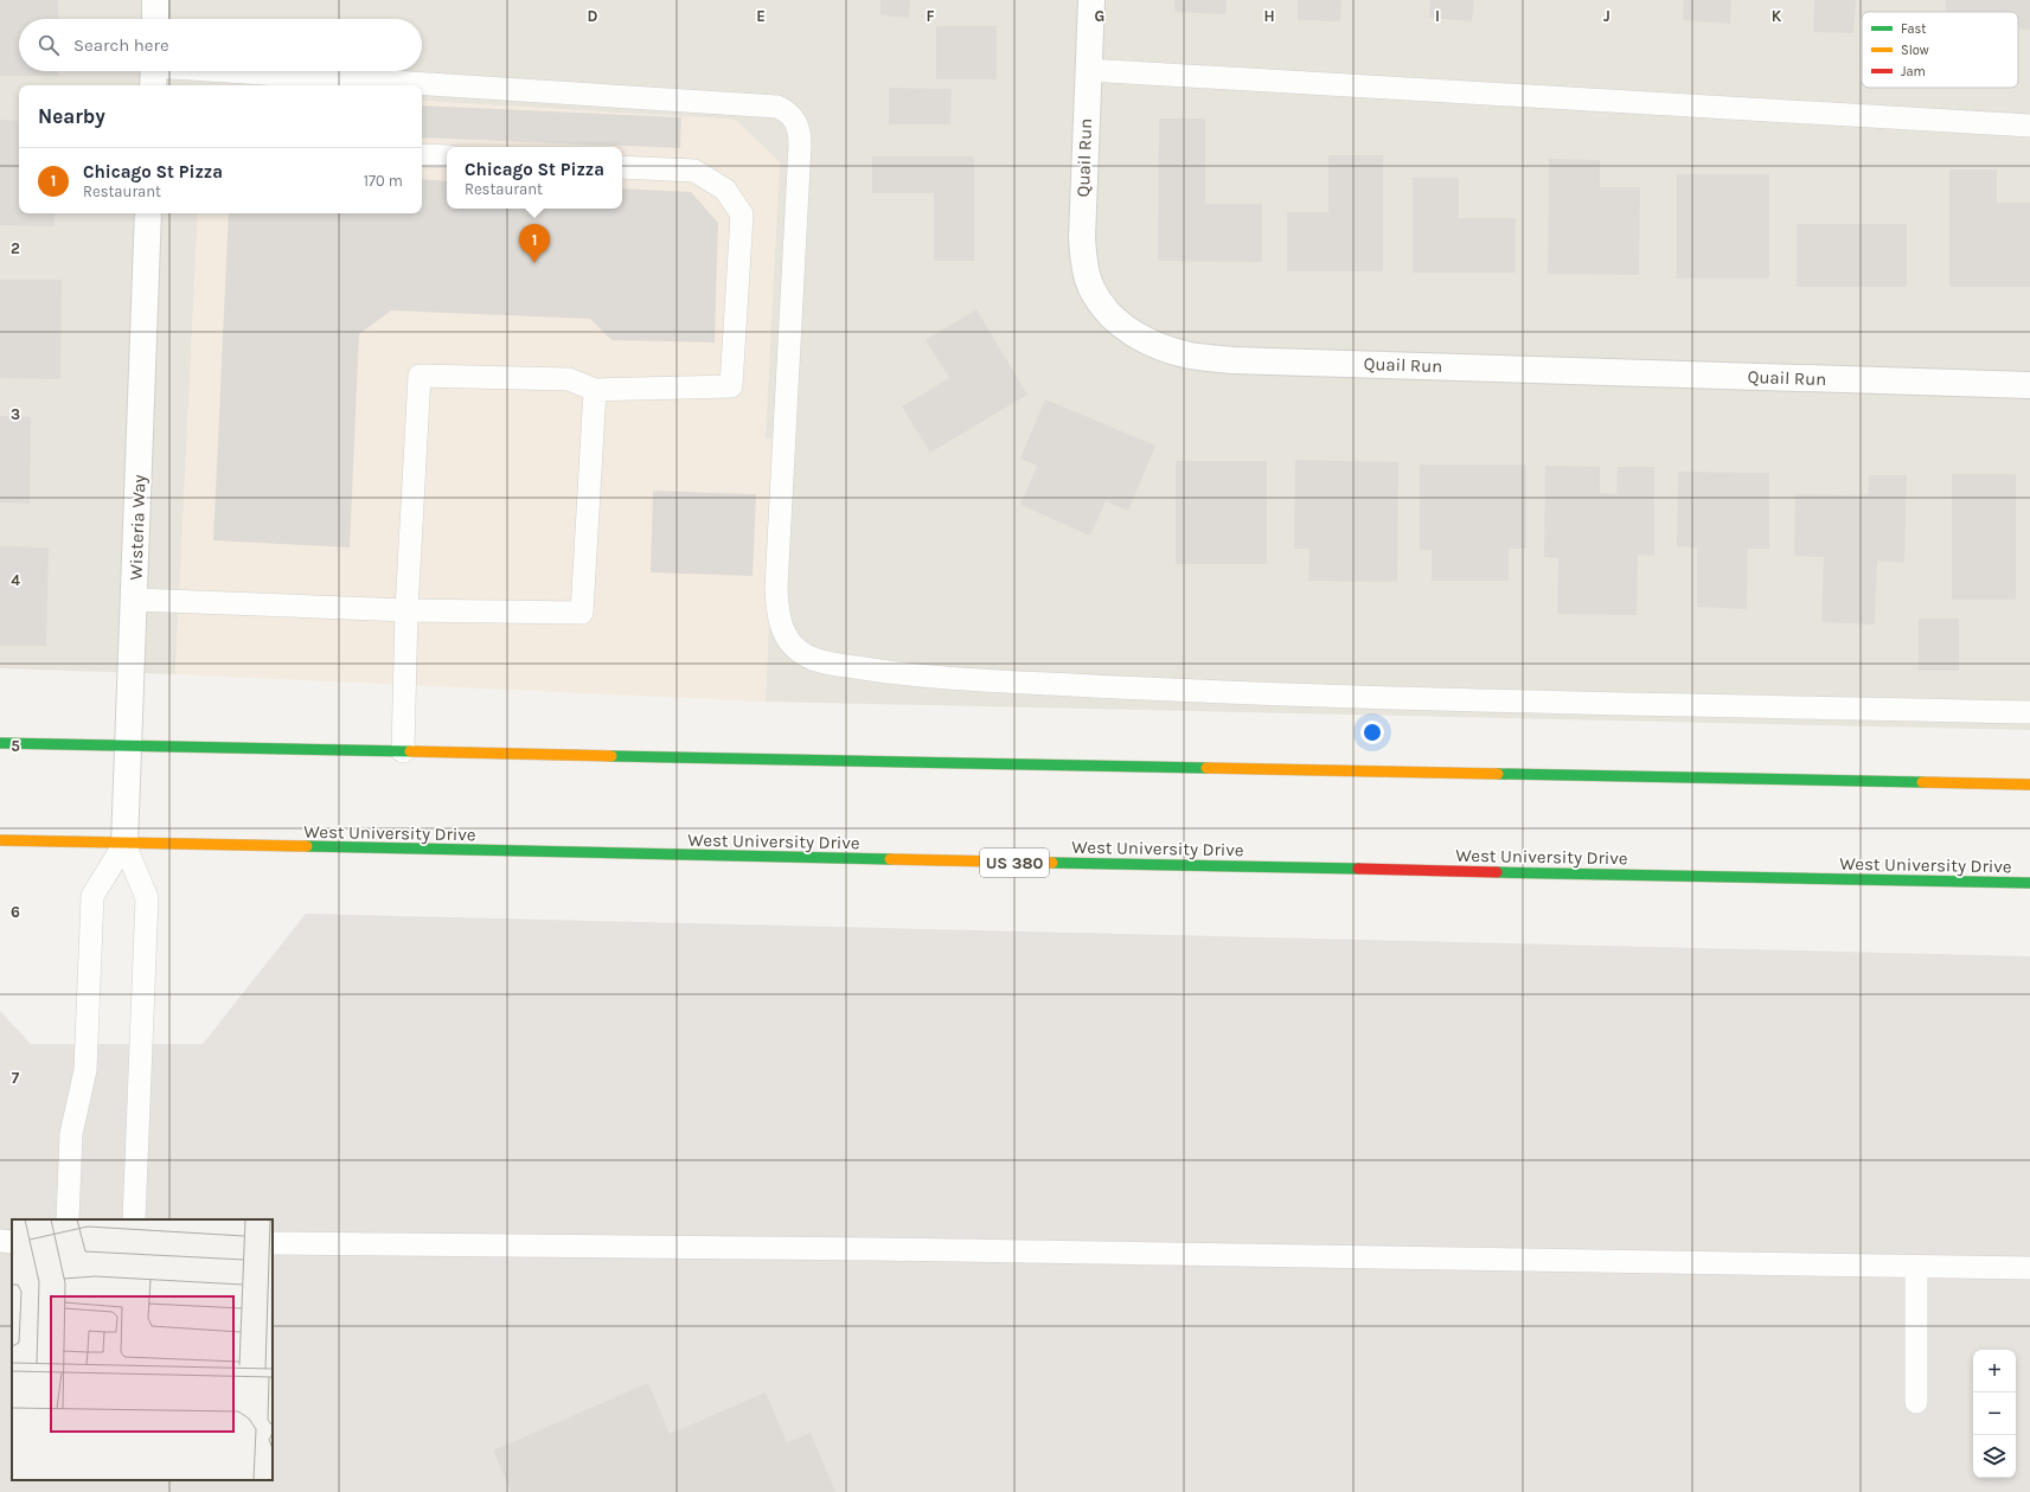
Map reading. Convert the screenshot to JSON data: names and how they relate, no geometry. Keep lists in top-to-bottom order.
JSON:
{
  "streets": {
    "highway": ["West University Drive", "US 380"],
    "street": ["Quail Run", "Wisteria Way"]
  },
  "crossings": [
    ["Wisteria Way", "West University Drive"]
  ],
  "legend": ["Fast", "Slow", "Jam"],
  "page": {
    "search": "Search here",
    "heading": "Nearby",
    "popup": ["Chicago St Pizza", "Restaurant"],
    "list": [
      {
        "mark": "1",
        "name": "Chicago St Pizza",
        "note": "Restaurant",
        "value": "170 m"
      }
    ],
    "pins": "1",
    "map_buttons": ["+", "−"]
  },
  "grid": {
    "columns": [
      "D",
      "E",
      "F",
      "G",
      "H",
      "I",
      "J",
      "K"
    ],
    "rows": [
      "2",
      "3",
      "4",
      "5",
      "6",
      "7"
    ]
  }
}
